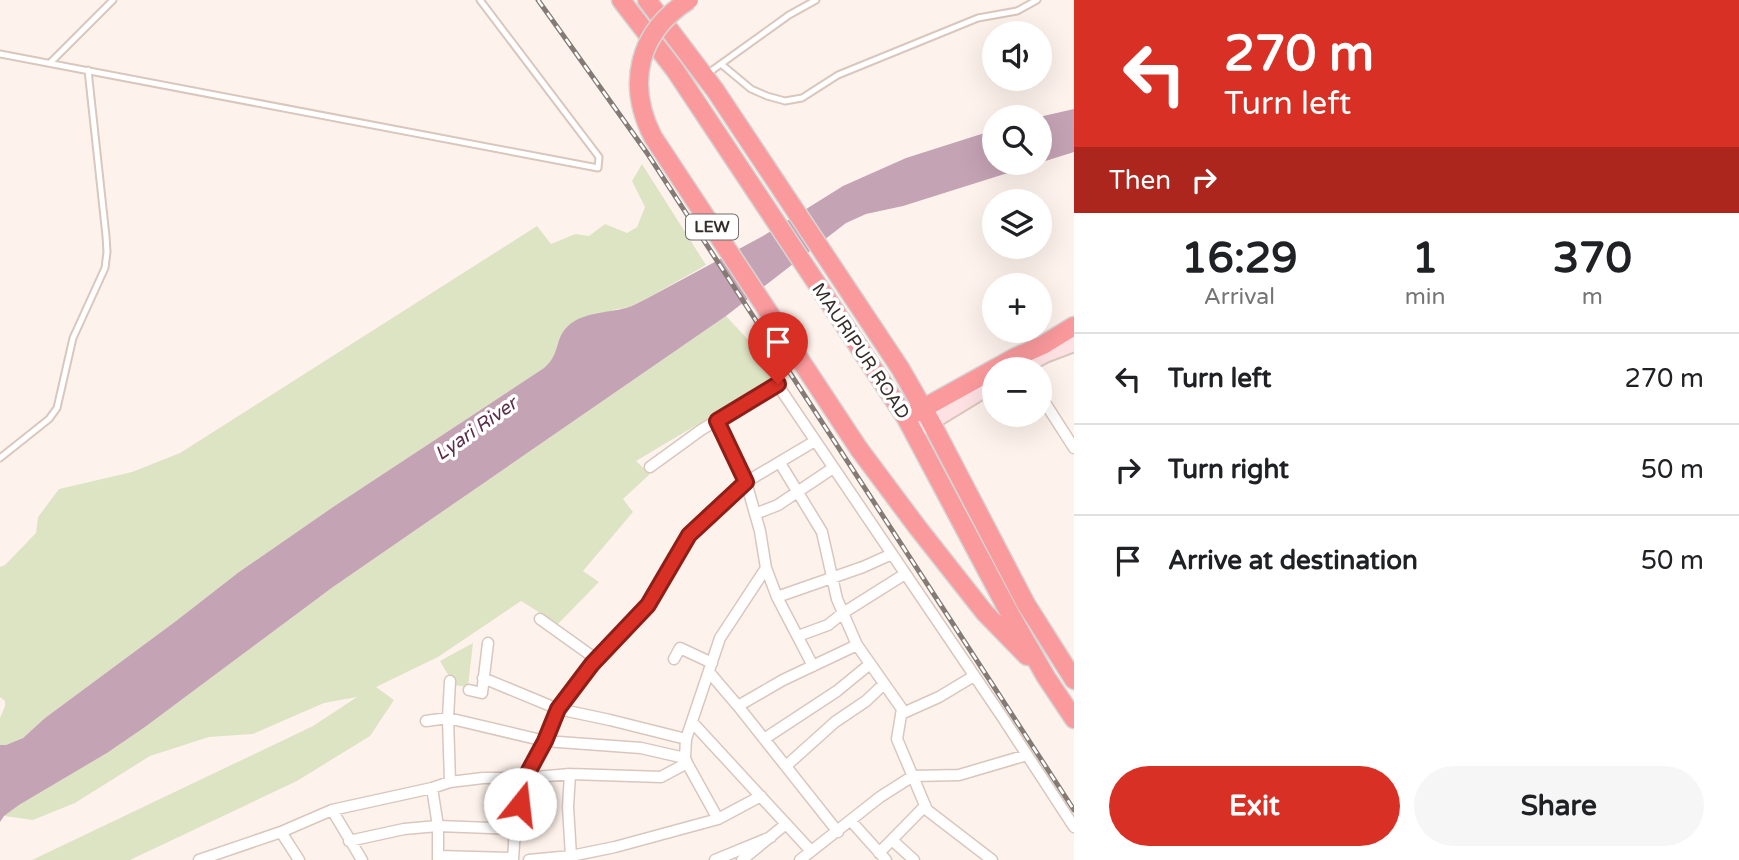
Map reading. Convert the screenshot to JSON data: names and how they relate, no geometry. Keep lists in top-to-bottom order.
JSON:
{
  "streets": {
    "highway": ["LEW", "MAURIPUR ROAD"]
  },
  "crossings": [
    ["LEW", "MAURIPUR ROAD"]
  ],
  "water": ["Lyari River"],
  "page": {
    "turn": ["270 m", "Turn left"],
    "map_buttons": ["+", "−"],
    "then": "Then",
    "eta": [
      "16:29",
      "Arrival",
      "1",
      "min",
      "370",
      "m"
    ],
    "list": [
      {
        "name": "Turn left",
        "value": "270 m"
      },
      {
        "name": "Turn right",
        "value": "50 m"
      },
      {
        "name": "Arrive at destination",
        "value": "50 m"
      }
    ],
    "buttons": ["Exit", "Share"]
  }
}
